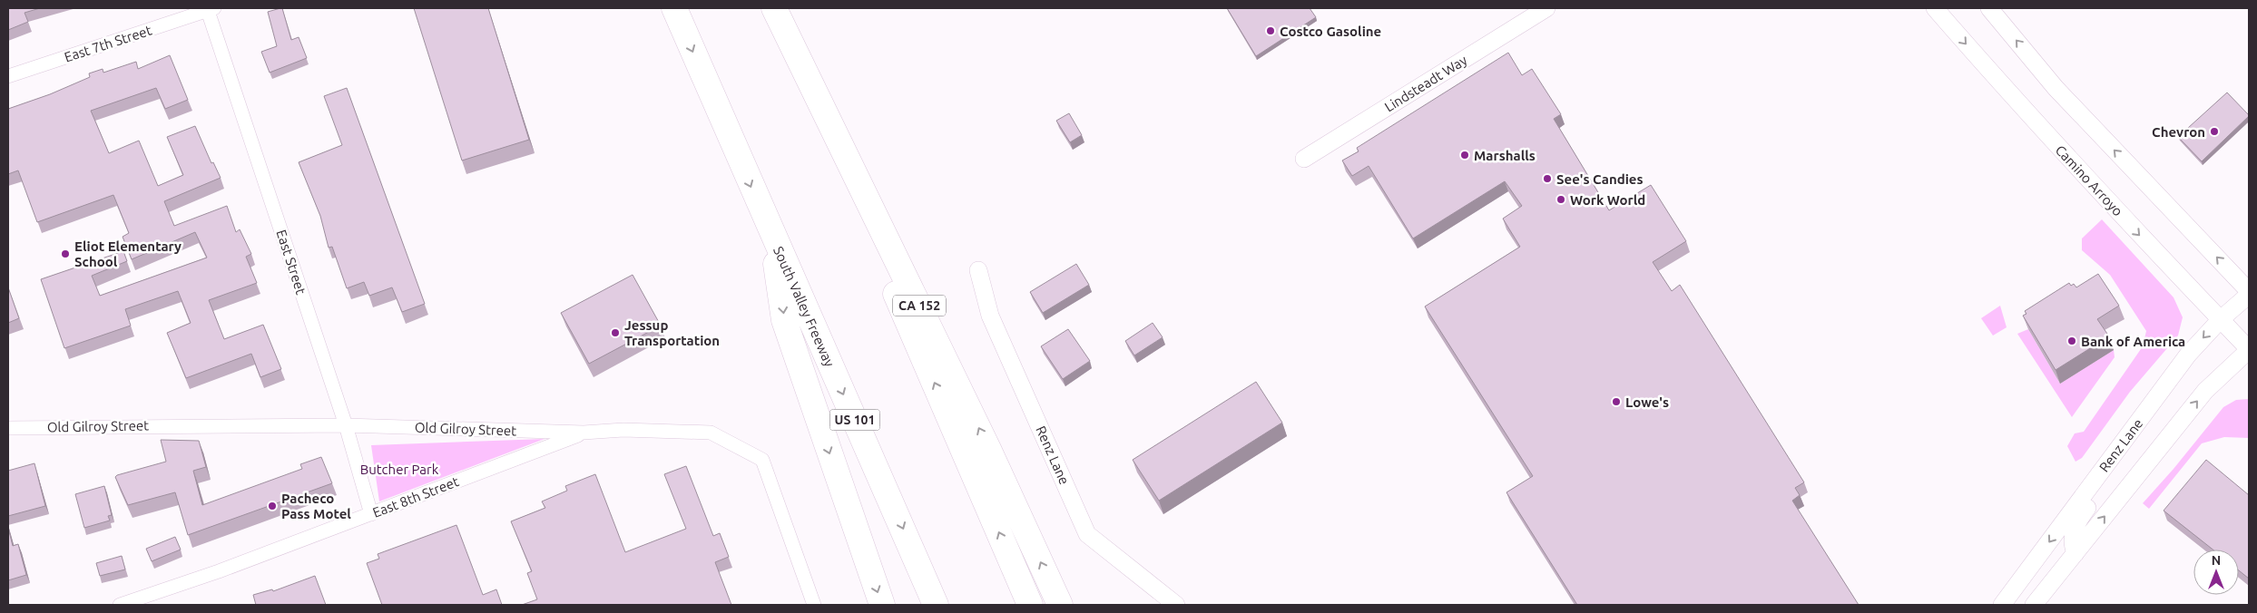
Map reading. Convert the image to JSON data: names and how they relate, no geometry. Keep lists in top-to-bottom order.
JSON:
{
  "streets": {
    "highway": ["CA 152", "South Valley Freeway", "US 101"],
    "street": [
      "East 7th Street",
      "Lindsteadt Way",
      "Camino Arroyo",
      "East Street",
      "Old Gilroy Street",
      "Renz Lane",
      "East 8th Street"
    ]
  },
  "crossings": [
    ["East 7th Street", "East Street"],
    ["Camino Arroyo", "Renz Lane"],
    ["East Street", "Old Gilroy Street"],
    ["East Street", "East 8th Street"],
    ["Old Gilroy Street", "East 8th Street"]
  ],
  "parks": ["Butcher Park"],
  "places": [
    "Costco Gasoline",
    "Chevron",
    "Marshalls",
    "See's Candies",
    "Work World",
    "Eliot Elementary School",
    "Jessup Transportation",
    "Bank of America",
    "Lowe's",
    "Pacheco Pass Motel"
  ],
  "north": "top"
}
